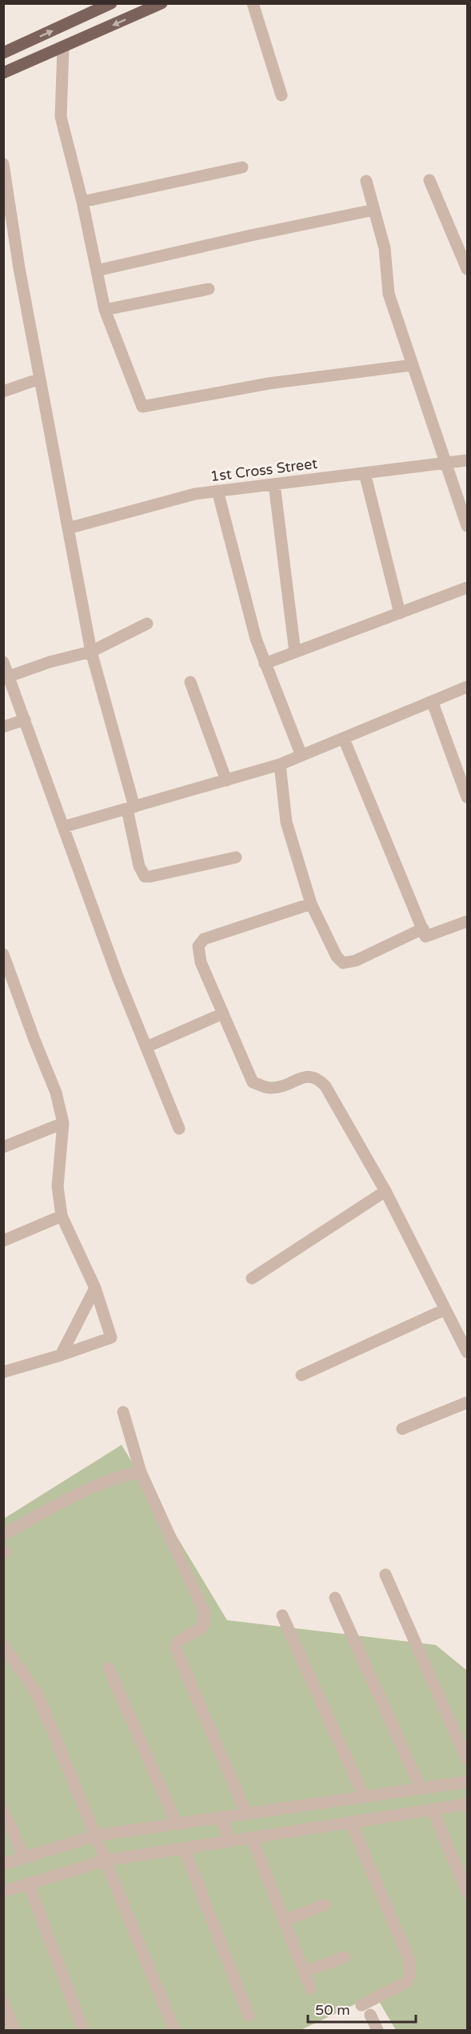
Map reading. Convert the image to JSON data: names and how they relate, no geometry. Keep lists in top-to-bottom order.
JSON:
{
  "streets": {
    "street": ["1st Cross Street"]
  },
  "scale_bar": "50 m"
}
